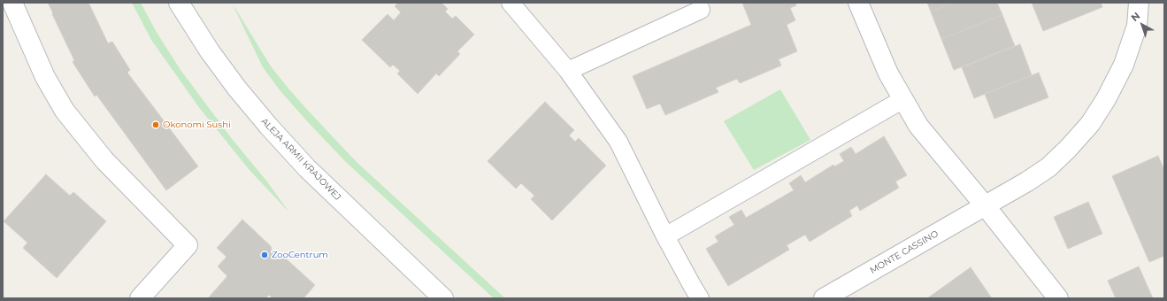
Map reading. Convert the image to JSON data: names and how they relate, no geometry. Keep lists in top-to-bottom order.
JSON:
{
  "streets": {
    "street": ["ALEJA ARMII KRAJOWEJ", "MONTE CASSINO"]
  },
  "places": ["Okonomi Sushi", "ZooCentrum"],
  "north": "top left"
}
